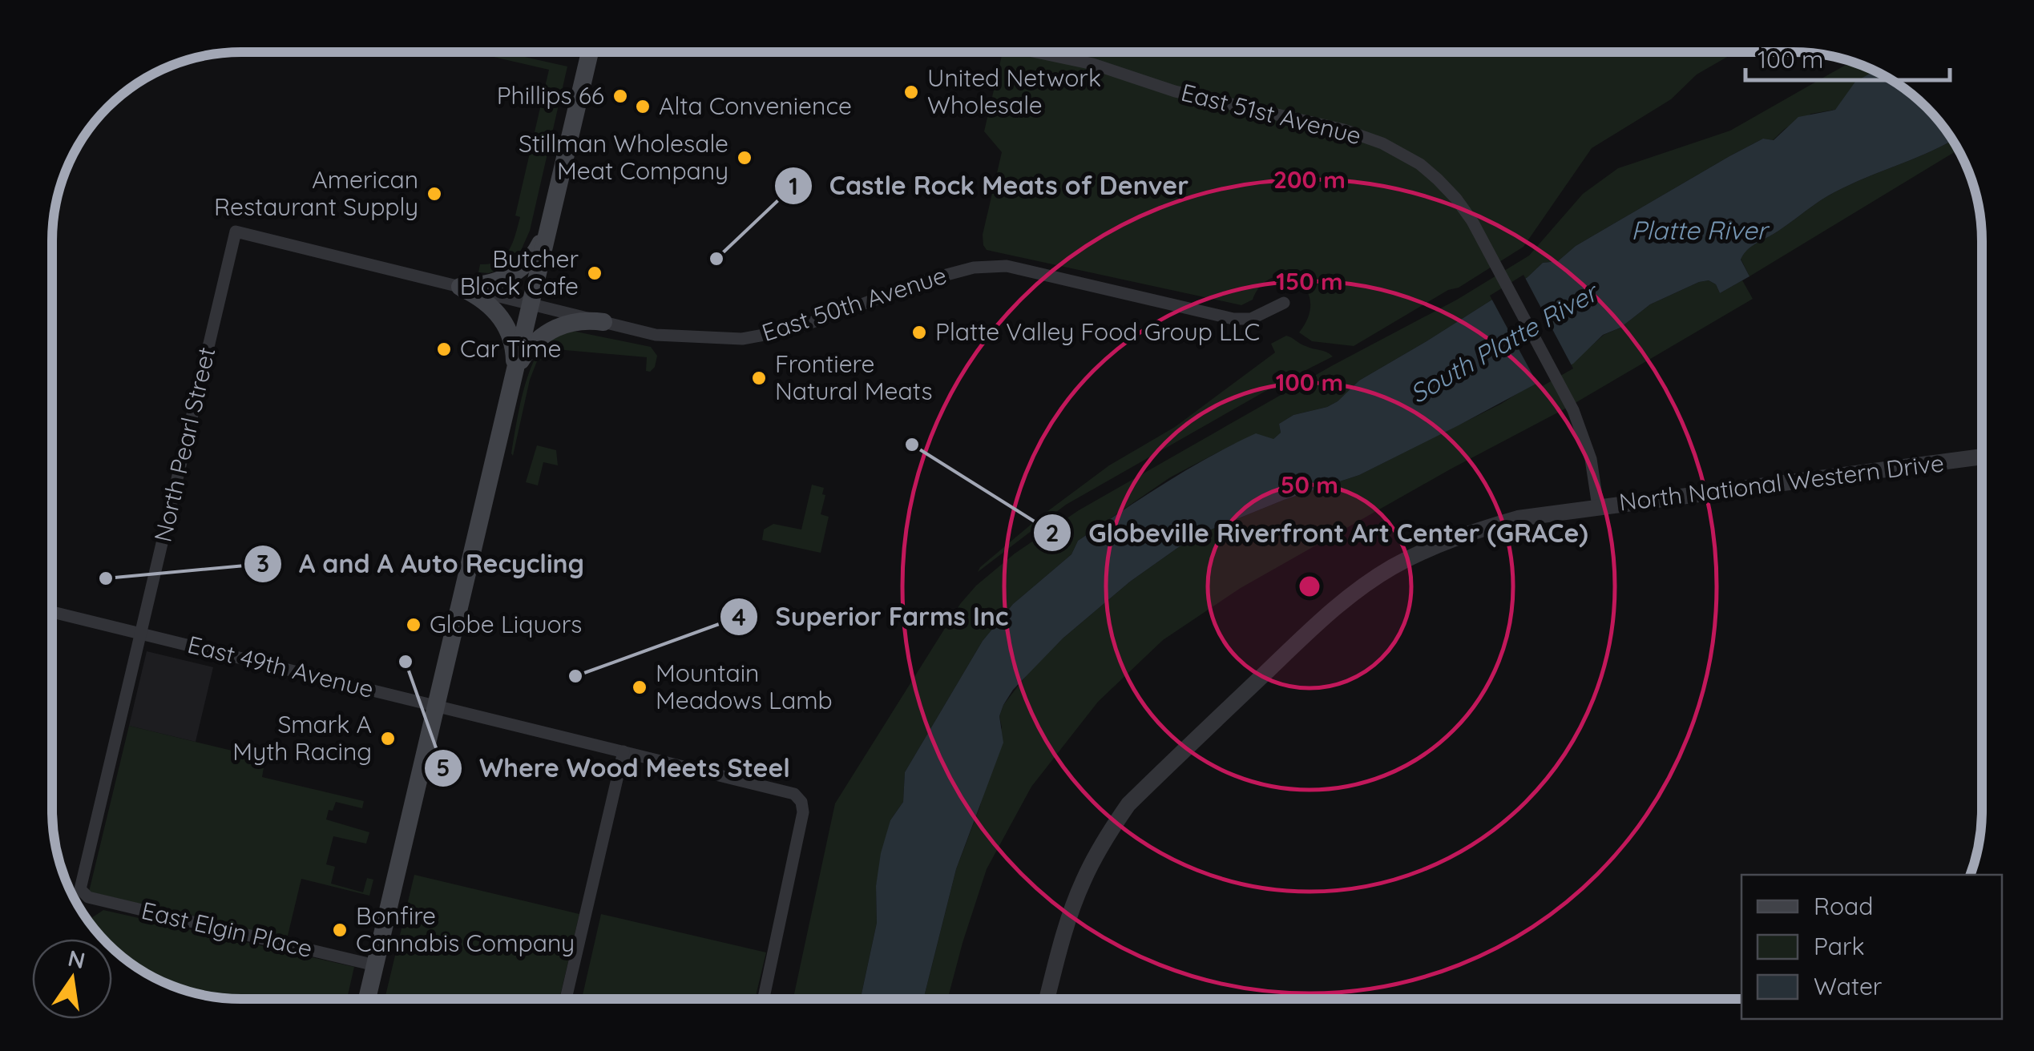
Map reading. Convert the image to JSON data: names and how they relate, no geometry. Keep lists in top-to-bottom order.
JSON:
{
  "streets": {
    "street": [
      "East 51st Avenue",
      "East 50th Avenue",
      "North Pearl Street",
      "North National Western Drive",
      "East 49th Avenue",
      "East Elgin Place"
    ]
  },
  "crossings": [
    ["East 51st Avenue", "North National Western Drive"],
    ["East 50th Avenue", "North Pearl Street"],
    ["North Pearl Street", "East 49th Avenue"],
    ["North Pearl Street", "East Elgin Place"]
  ],
  "water": ["Platte River", "South Platte River"],
  "places": [
    "United Network Wholesale",
    "Phillips 66",
    "Alta Convenience",
    "Stillman Wholesale Meat Company",
    "American Restaurant Supply",
    "Castle Rock Meats of Denver",
    "Butcher Block Cafe",
    "Platte Valley Food Group LLC",
    "Car Time",
    "Frontiere Natural Meats",
    "Globeville Riverfront Art Center (GRACe)",
    "A and A Auto Recycling",
    "Globe Liquors",
    "Where Wood Meets Steel",
    "Superior Farms Inc",
    "Mountain Meadows Lamb",
    "Smark A Myth Racing",
    "Bonfire Cannabis Company"
  ],
  "legend": ["Road", "Park", "Water"],
  "scale_bar": "100 m",
  "north": "top",
  "rings": [
    "200 m",
    "150 m",
    "100 m",
    "50 m"
  ]
}
